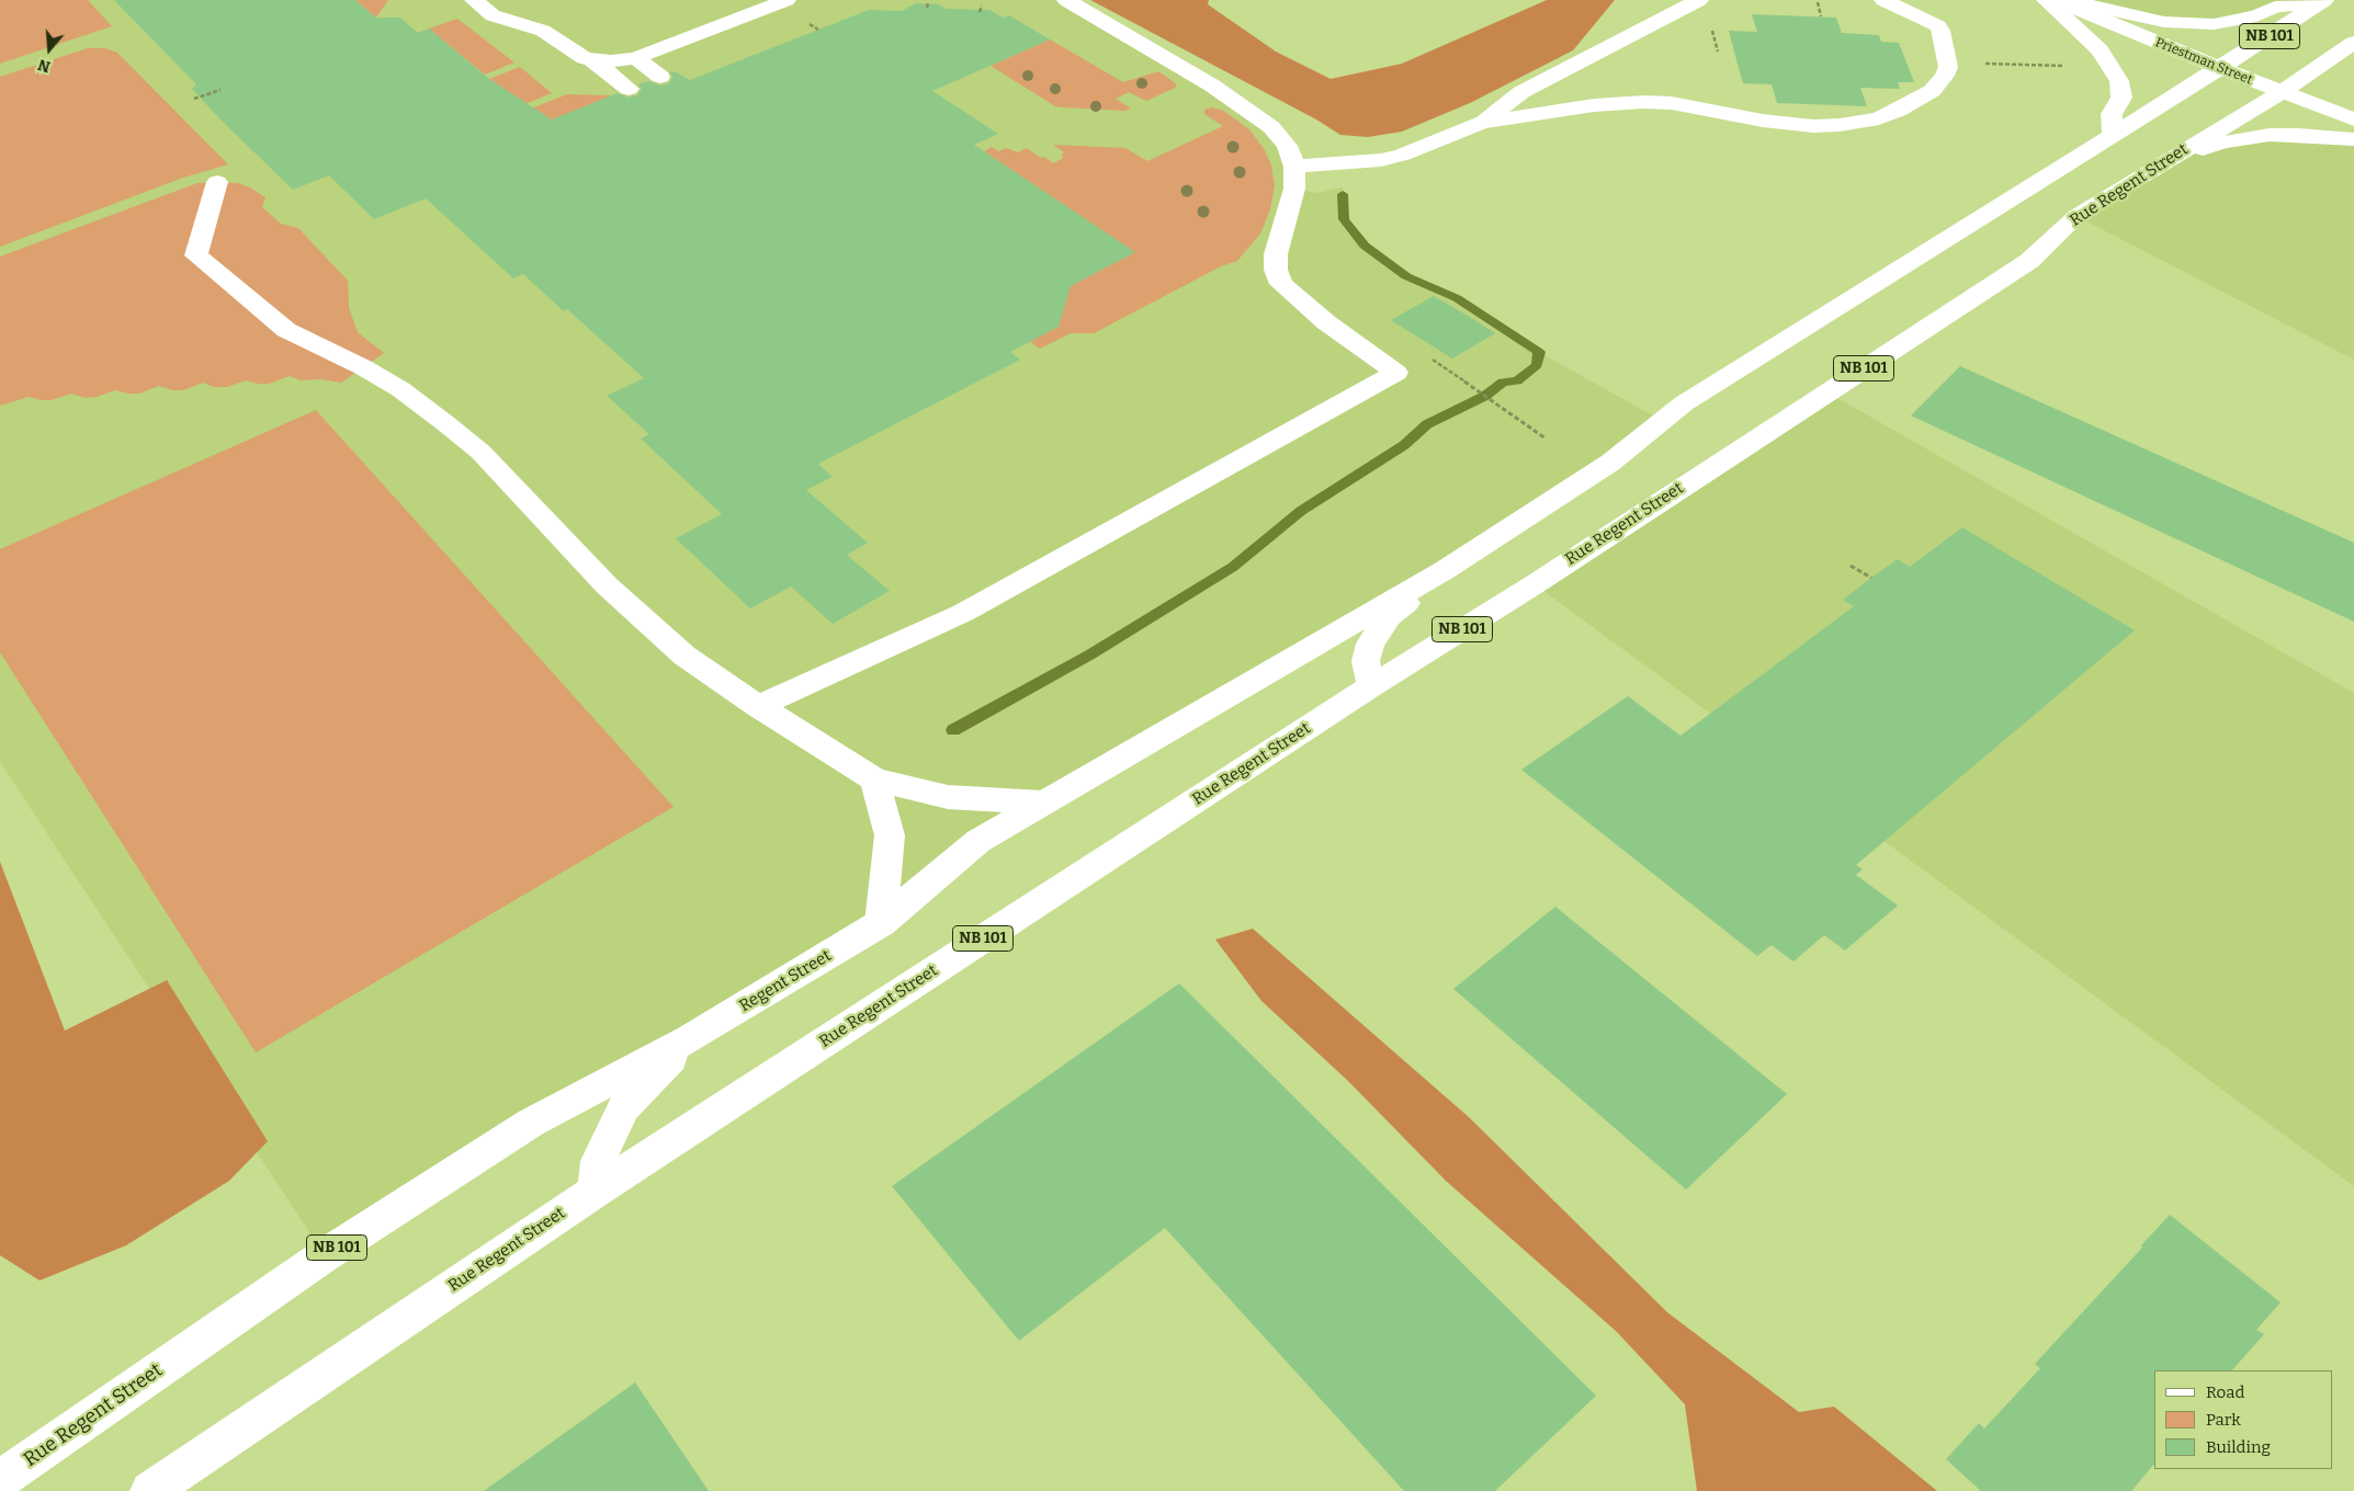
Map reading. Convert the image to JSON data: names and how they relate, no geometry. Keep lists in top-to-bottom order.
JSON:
{
  "streets": {
    "main road": [
      "NB 101",
      "Priestman Street",
      "Rue Regent Street",
      "Regent Street"
    ]
  },
  "crossings": [
    ["NB 101", "Priestman Street"],
    ["NB 101", "Regent Street"],
    ["Priestman Street", "Rue Regent Street"],
    ["Rue Regent Street", "Regent Street"]
  ],
  "legend": ["Road", "Park", "Building"],
  "north": "bottom"
}
